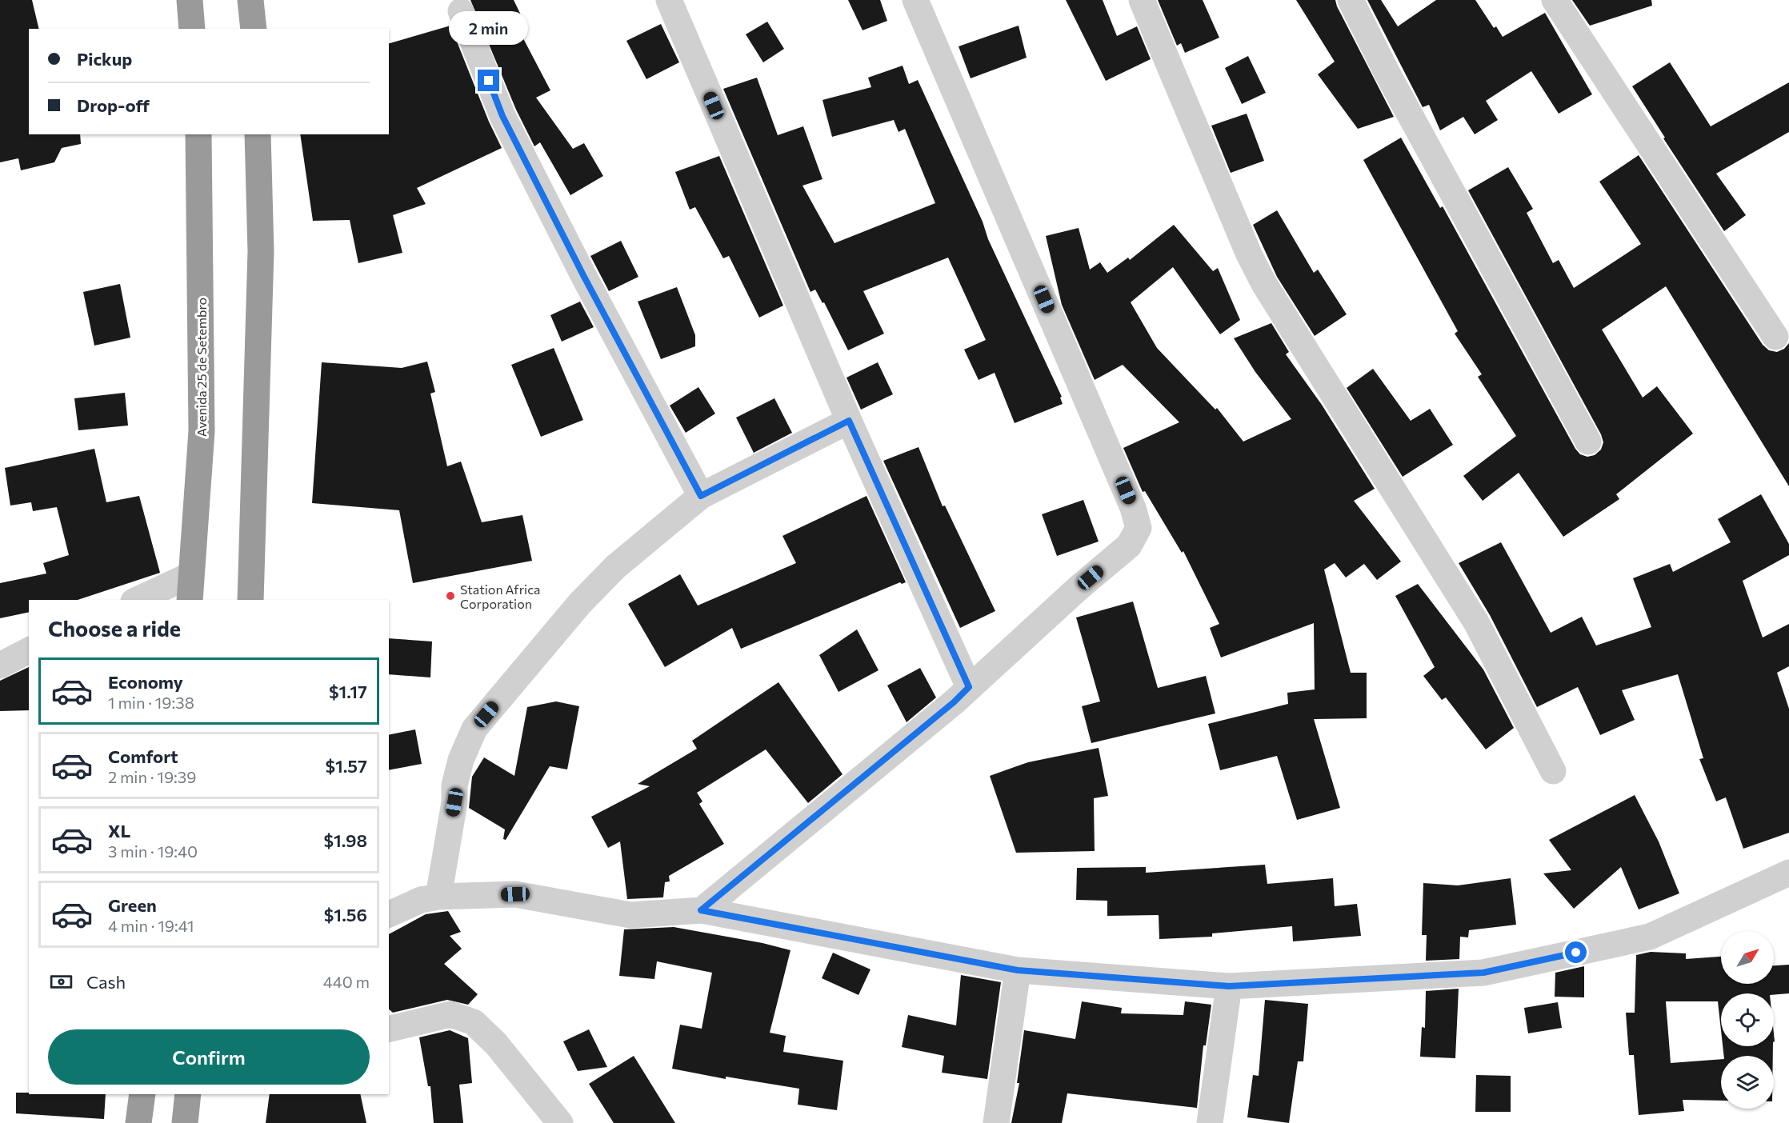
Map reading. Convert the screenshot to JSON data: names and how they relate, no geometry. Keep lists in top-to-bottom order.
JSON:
{
  "streets": {
    "highway": ["Avenida 25 de Setembro"]
  },
  "places": ["Station Africa Corporation"],
  "north": "top right",
  "page": {
    "bubble": "2 min",
    "banner": ["Pickup", "Drop-off"],
    "heading": "Choose a ride",
    "list": [
      {
        "name": "Economy",
        "note": "1 min · 19:38",
        "value": "$1.17"
      },
      {
        "name": "Comfort",
        "note": "2 min · 19:39",
        "value": "$1.57"
      },
      {
        "name": "XL",
        "note": "3 min · 19:40",
        "value": "$1.98"
      },
      {
        "name": "Green",
        "note": "4 min · 19:41",
        "value": "$1.56"
      }
    ],
    "pay": ["Cash", "440 m"],
    "buttons": "Confirm"
  }
}
